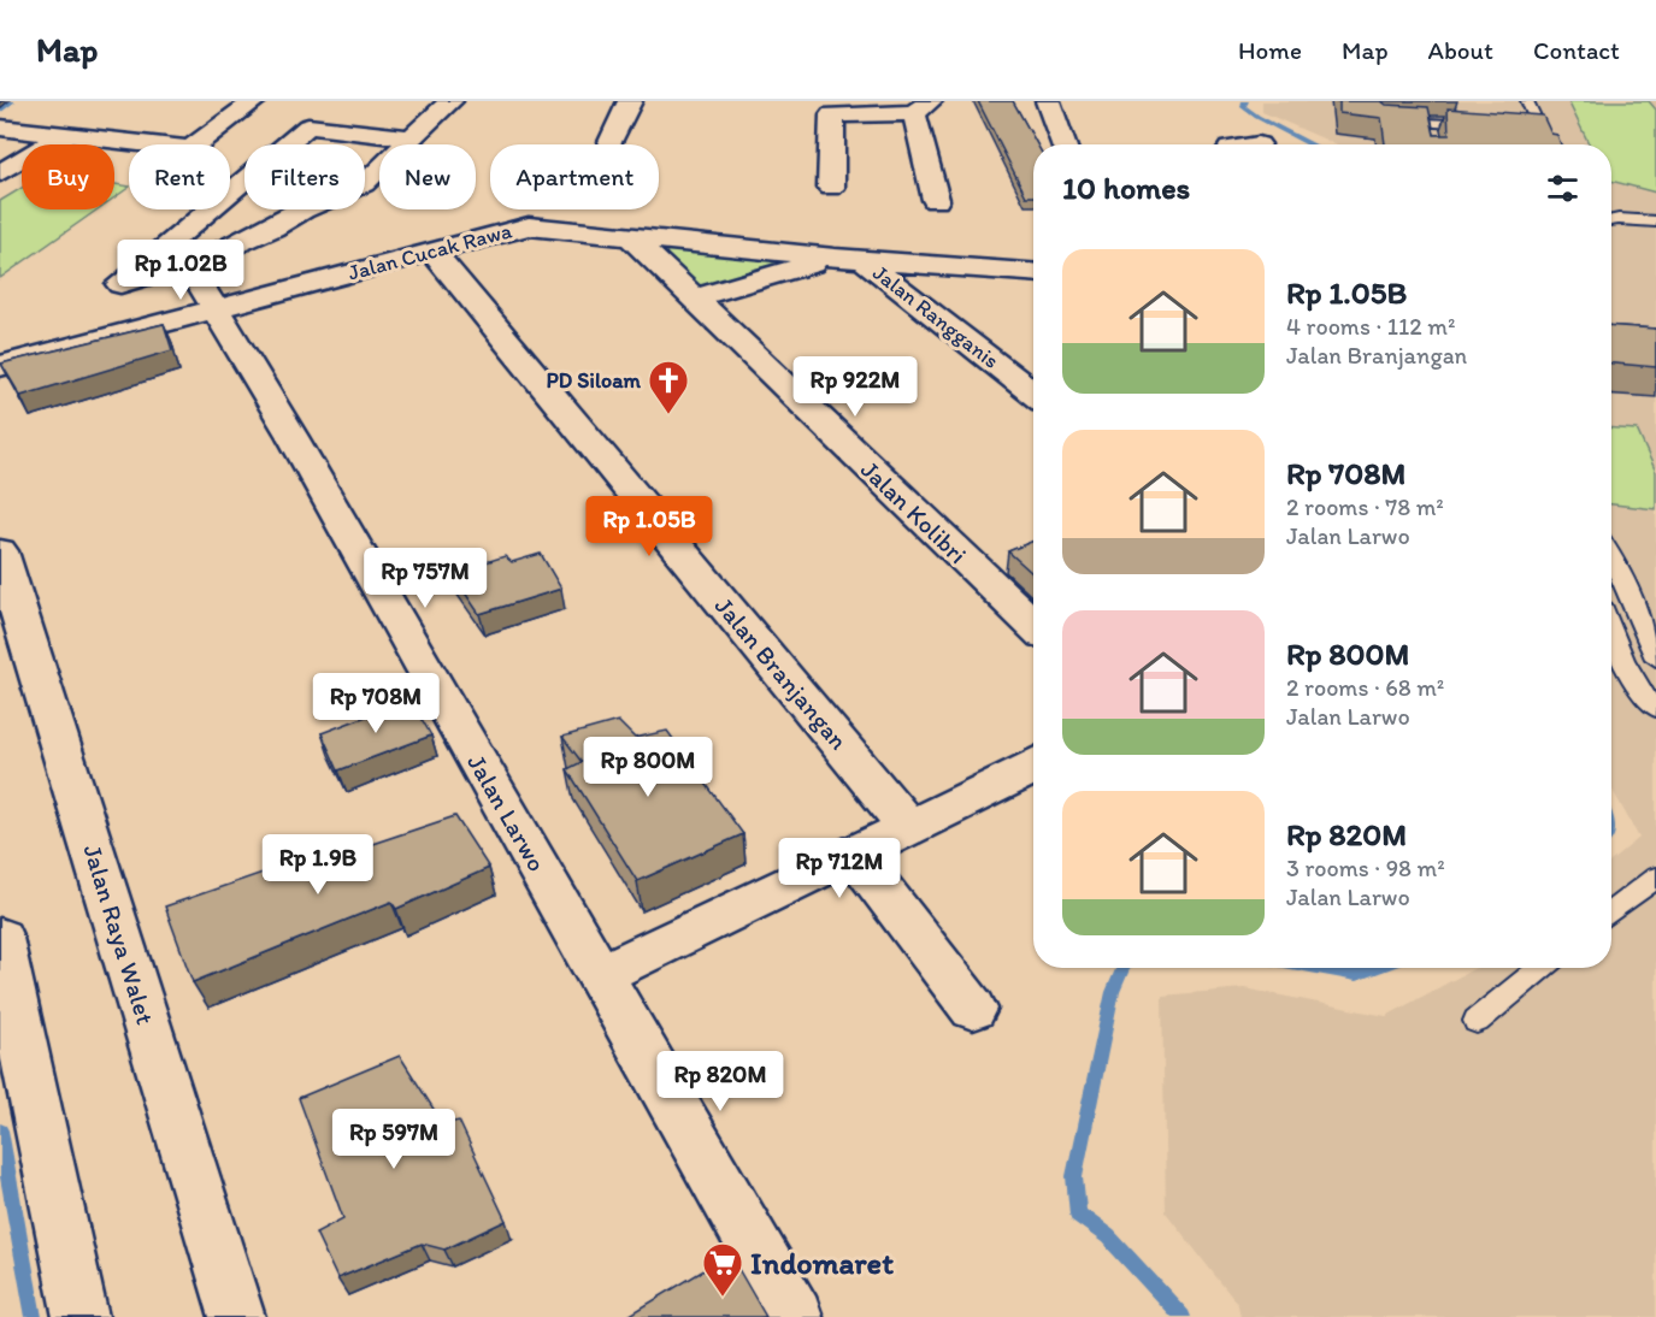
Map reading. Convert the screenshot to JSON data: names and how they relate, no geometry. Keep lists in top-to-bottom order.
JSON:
{
  "streets": {
    "street": [
      "Jalan Cucak Rawa",
      "Jalan Rangganis",
      "Jalan Kolibri",
      "Jalan Branjangan",
      "Jalan Larwo",
      "Jalan Raya Walet"
    ]
  },
  "crossings": [
    ["Jalan Cucak Rawa", "Jalan Rangganis"],
    ["Jalan Cucak Rawa", "Jalan Kolibri"],
    ["Jalan Cucak Rawa", "Jalan Branjangan"],
    ["Jalan Cucak Rawa", "Jalan Larwo"]
  ],
  "places": {
    "church": ["PD Siloam"],
    "supermarket": ["Indomaret"]
  },
  "page": {
    "header": "Map",
    "nav": [
      "Home",
      "Map",
      "About",
      "Contact"
    ],
    "chip": [
      "Buy",
      "Rent",
      "Filters",
      "New",
      "Apartment"
    ],
    "heading": "10 homes",
    "list": [
      {
        "name": "Rp 1.05B",
        "note": "4 rooms · 112 m² · Jalan Branjangan"
      },
      {
        "name": "Rp 708M",
        "note": "2 rooms · 78 m² · Jalan Larwo"
      },
      {
        "name": "Rp 800M",
        "note": "2 rooms · 68 m² · Jalan Larwo"
      },
      {
        "name": "Rp 820M",
        "note": "3 rooms · 98 m² · Jalan Larwo"
      }
    ],
    "price": [
      "Rp 1.02B",
      "Rp 922M",
      "Rp 1.05B",
      "Rp 757M",
      "Rp 708M",
      "Rp 800M",
      "Rp 1.9B",
      "Rp 712M",
      "Rp 820M",
      "Rp 597M"
    ]
  }
}
